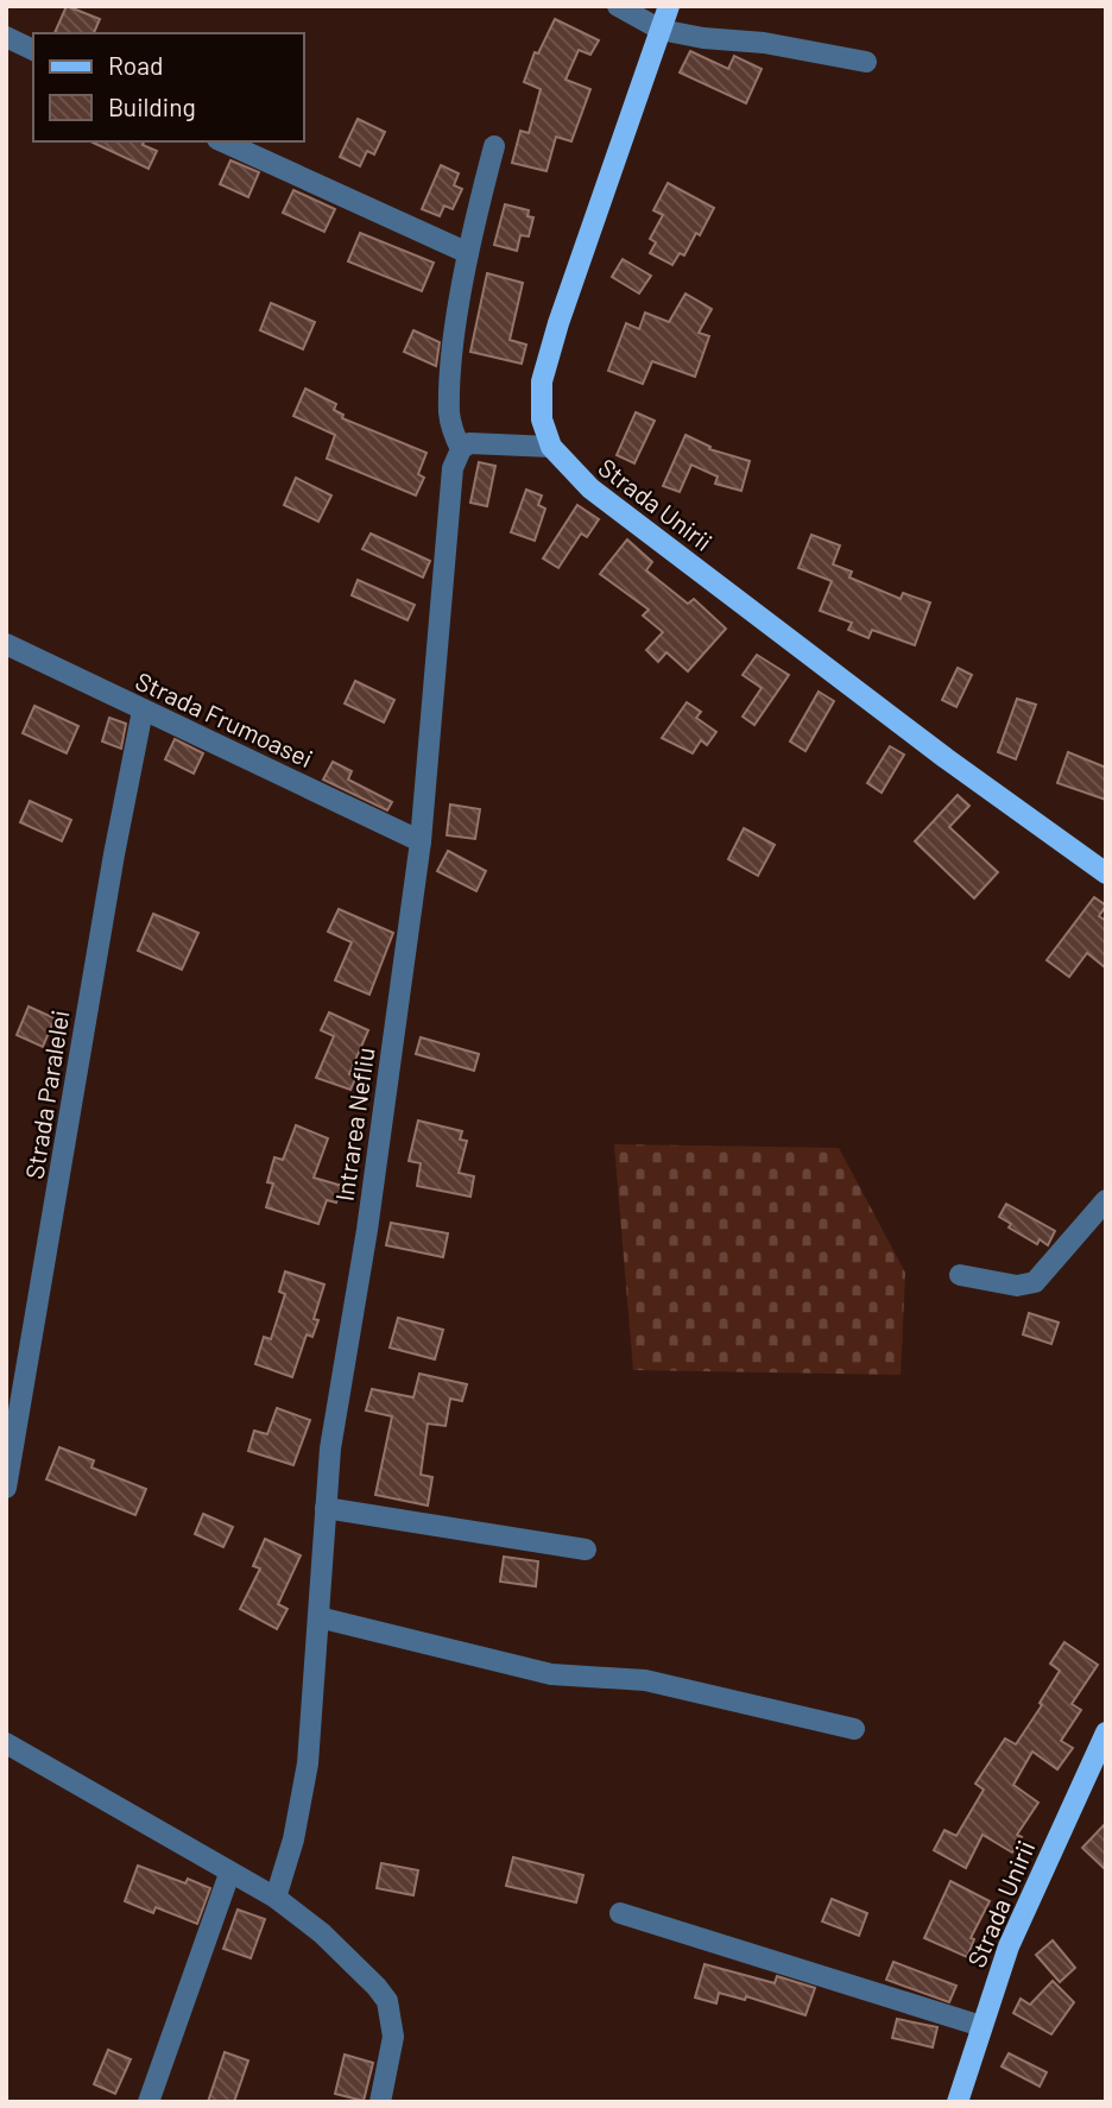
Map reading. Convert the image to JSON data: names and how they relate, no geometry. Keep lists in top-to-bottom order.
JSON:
{
  "streets": {
    "main road": ["Strada Unirii"],
    "street": ["Strada Frumoasei", "Strada Paralelei", "Intrarea Nefliu"]
  },
  "crossings": [
    ["Strada Frumoasei", "Strada Paralelei"],
    ["Strada Frumoasei", "Intrarea Nefliu"]
  ],
  "legend": ["Road", "Building"]
}
